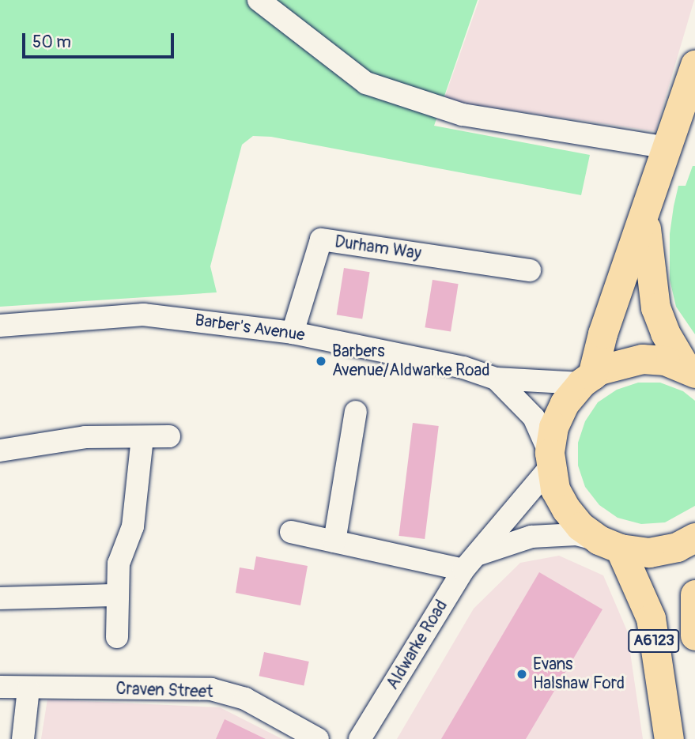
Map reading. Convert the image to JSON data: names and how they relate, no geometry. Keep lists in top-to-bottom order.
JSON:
{
  "streets": {
    "main road": ["A6123"],
    "street": [
      "Durham Way",
      "Barber's Avenue",
      "Aldwarke Road",
      "Craven Street"
    ]
  },
  "crossings": [
    ["Durham Way", "Barber's Avenue"],
    ["Barber's Avenue", "Aldwarke Road"],
    ["A6123", "Aldwarke Road"]
  ],
  "places": ["Barbers Avenue/Aldwarke Road", "Evans Halshaw Ford"],
  "scale_bar": "50 m"
}
